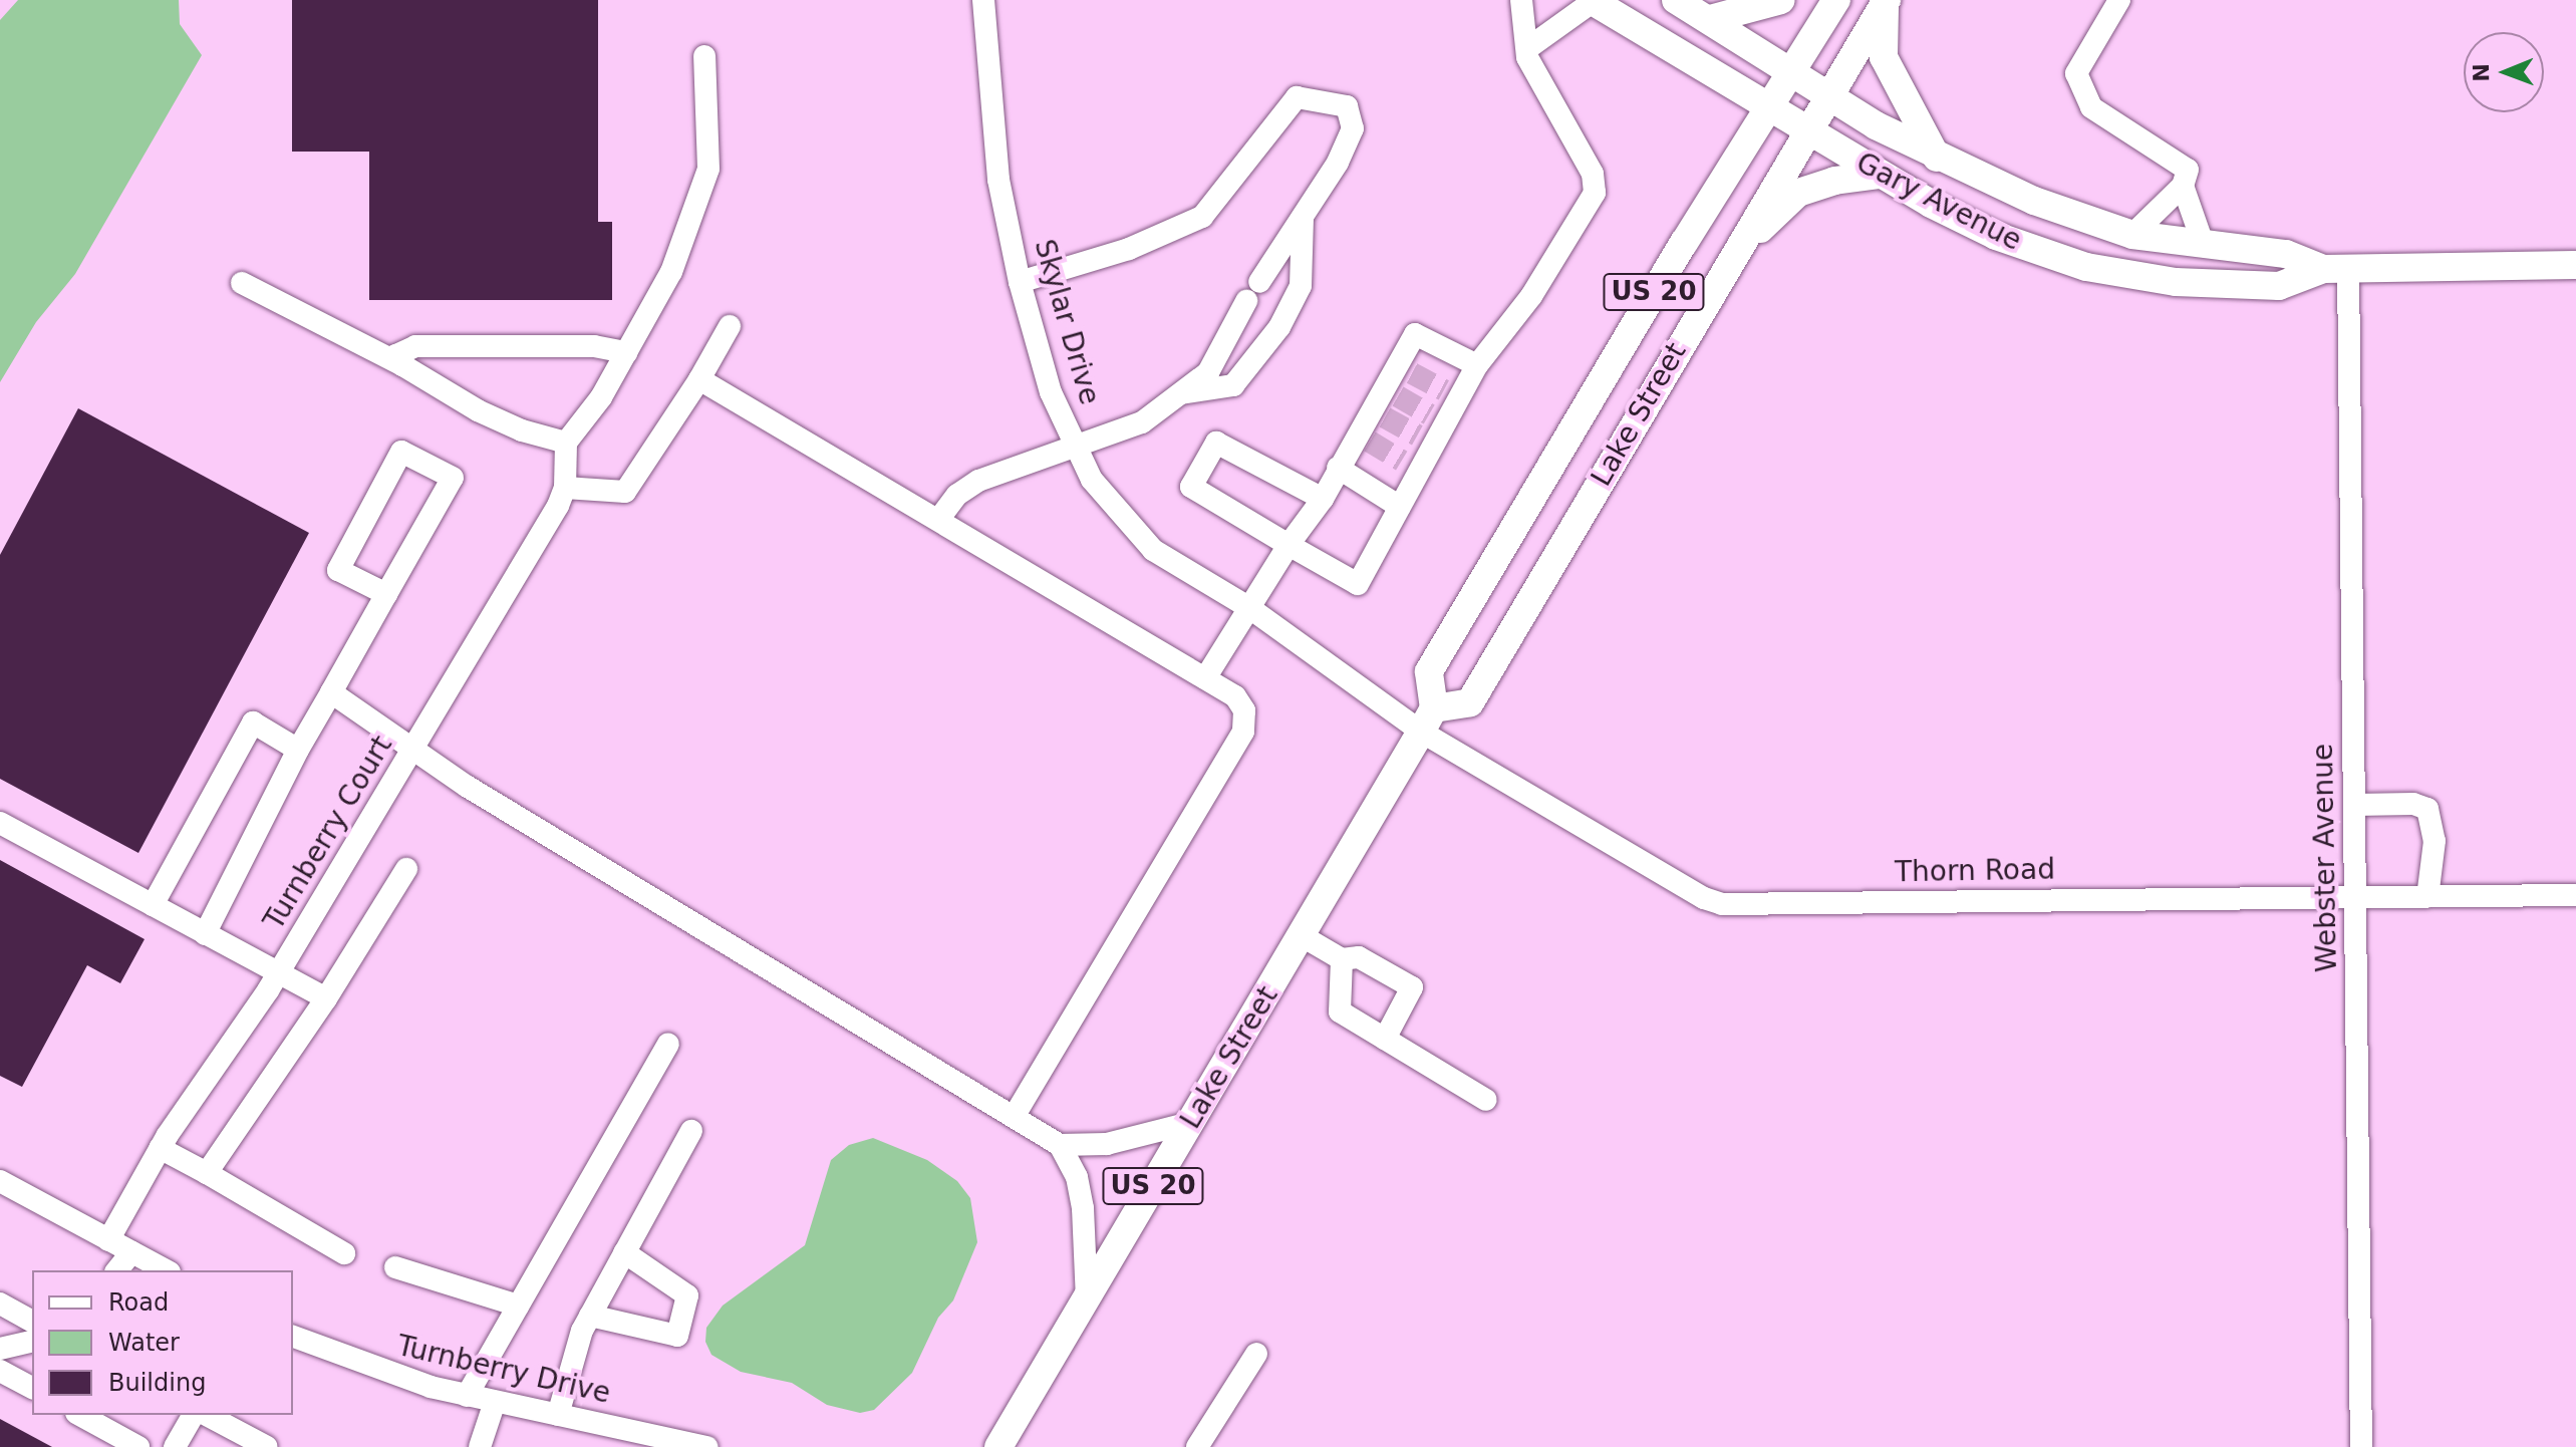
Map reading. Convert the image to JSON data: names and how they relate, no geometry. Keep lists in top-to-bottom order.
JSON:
{
  "streets": {
    "main road": ["Gary Avenue", "US 20", "Lake Street"],
    "street": [
      "Skylar Drive",
      "Turnberry Court",
      "Webster Avenue",
      "Thorn Road",
      "Turnberry Drive"
    ]
  },
  "crossings": [
    ["Gary Avenue", "US 20"],
    ["Gary Avenue", "Lake Street"],
    ["Gary Avenue", "Webster Avenue"],
    ["US 20", "Lake Street"],
    ["Skylar Drive", "Lake Street"],
    ["Skylar Drive", "Thorn Road"],
    ["Lake Street", "Thorn Road"],
    ["Webster Avenue", "Thorn Road"]
  ],
  "legend": ["Road", "Water", "Building"],
  "north": "left"
}
